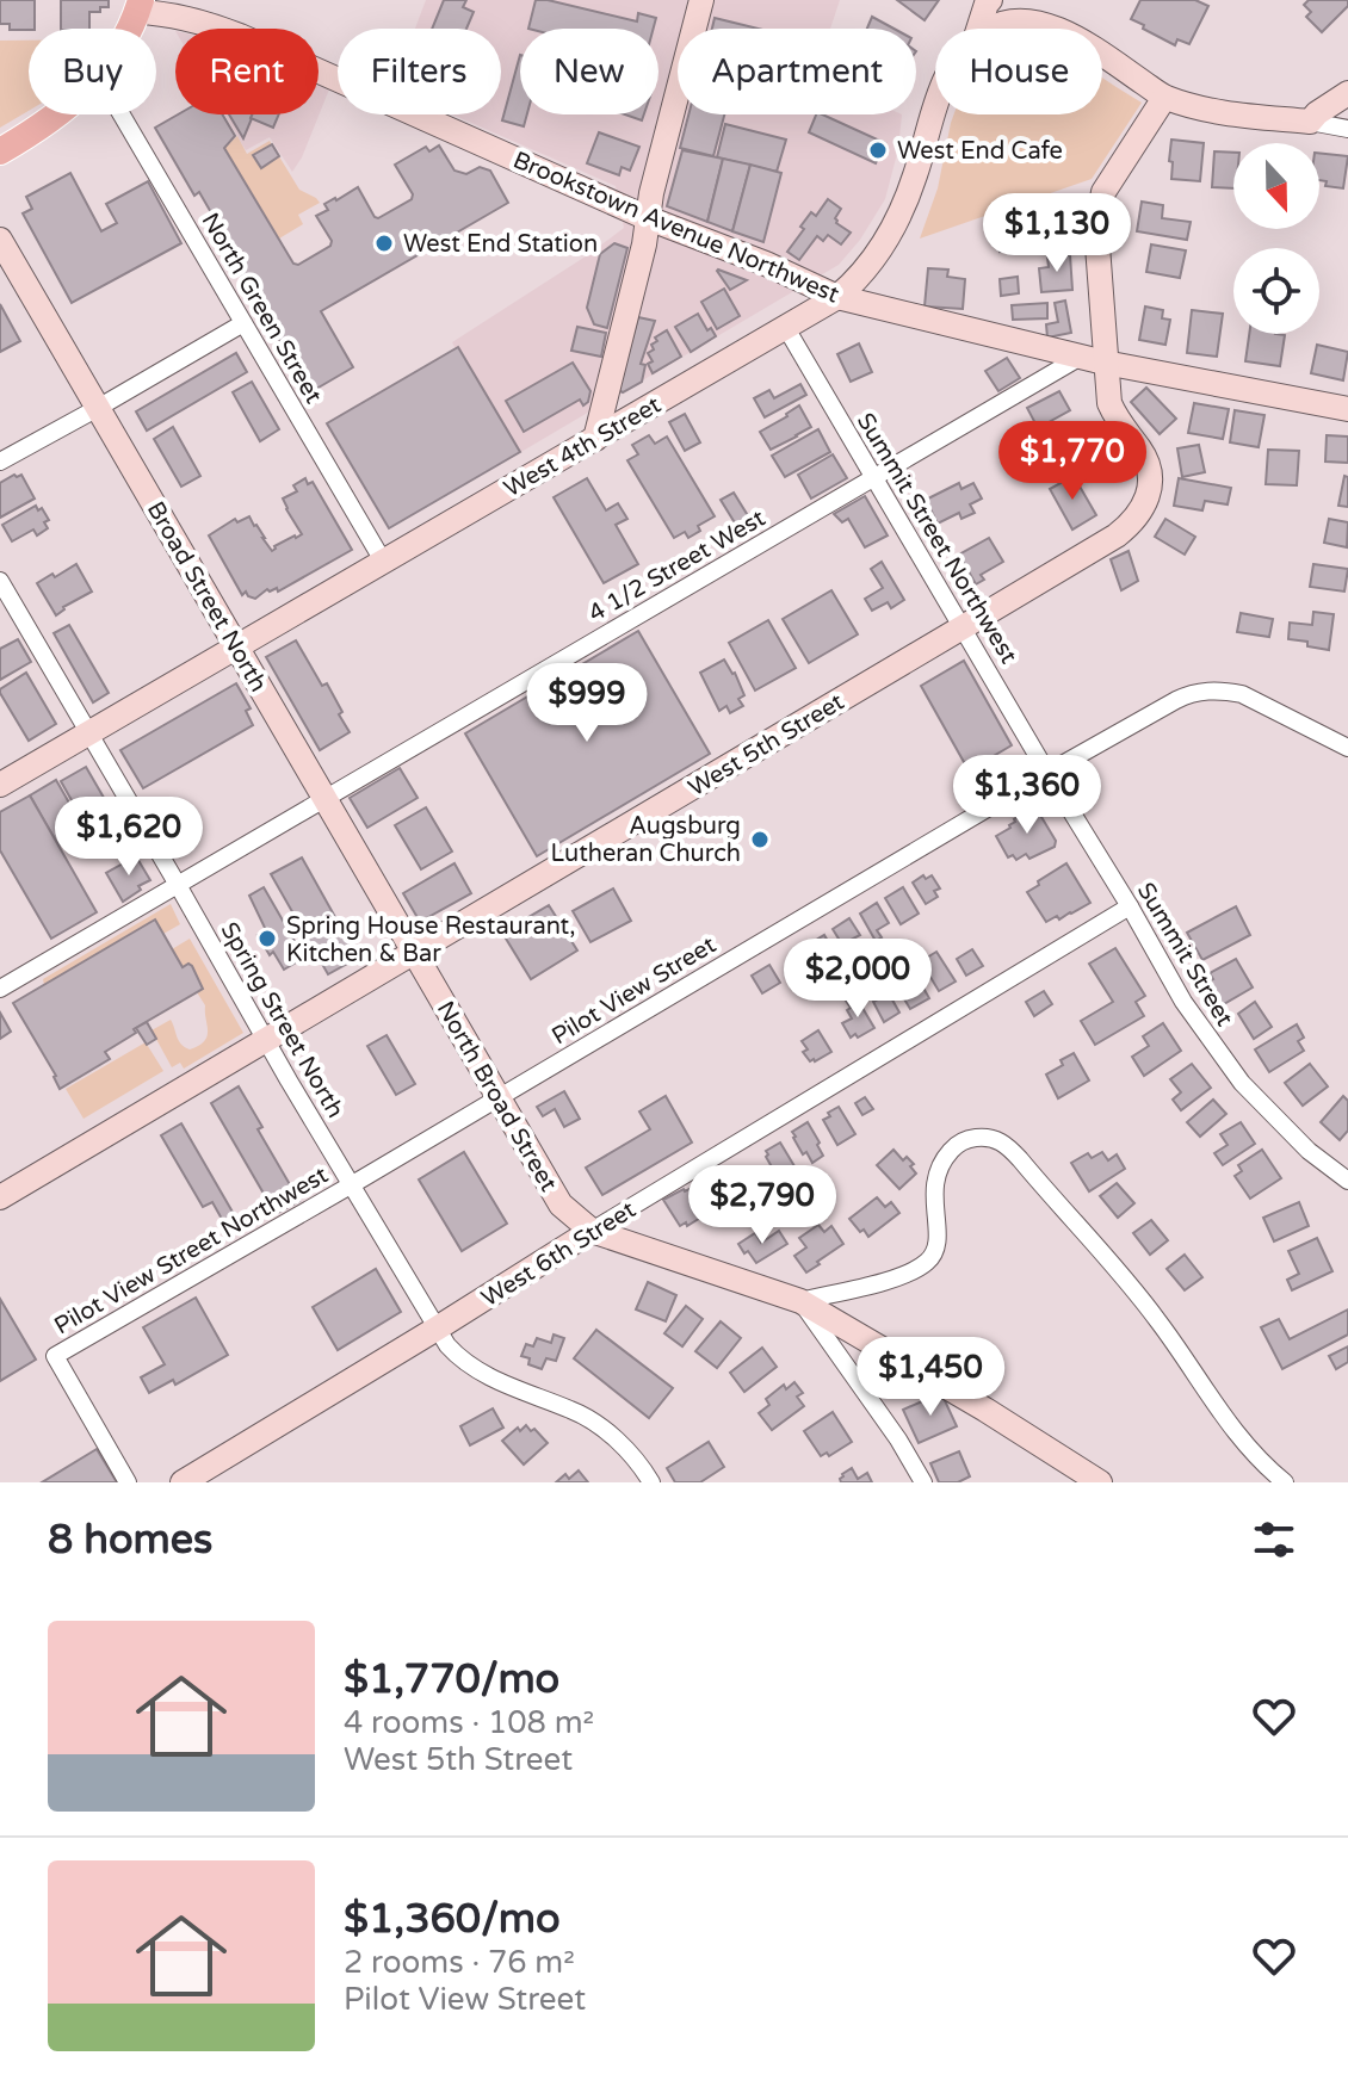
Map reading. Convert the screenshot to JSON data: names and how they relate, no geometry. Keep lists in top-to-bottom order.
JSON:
{
  "streets": {
    "street": [
      "Brookstown Avenue Northwest",
      "North Green Street",
      "West 4th Street",
      "Summit Street Northwest",
      "4 1/2 Street West",
      "Broad Street North",
      "West 5th Street",
      "Summit Street",
      "Pilot View Street",
      "Spring Street North",
      "North Broad Street",
      "Pilot View Street Northwest",
      "West 6th Street"
    ]
  },
  "crossings": [
    ["Brookstown Avenue Northwest", "West 4th Street"],
    ["Brookstown Avenue Northwest", "4 1/2 Street West"],
    ["Brookstown Avenue Northwest", "West 5th Street"],
    ["North Green Street", "West 4th Street"],
    ["West 4th Street", "Summit Street Northwest"],
    ["West 4th Street", "Broad Street North"],
    ["West 4th Street", "Spring Street North"],
    ["Summit Street Northwest", "4 1/2 Street West"],
    ["Summit Street Northwest", "West 5th Street"],
    ["Summit Street Northwest", "Summit Street"],
    ["Summit Street Northwest", "Pilot View Street"],
    ["4 1/2 Street West", "Broad Street North"],
    ["4 1/2 Street West", "Spring Street North"],
    ["Broad Street North", "West 5th Street"],
    ["Broad Street North", "North Broad Street"],
    ["West 5th Street", "Spring Street North"],
    ["West 5th Street", "North Broad Street"],
    ["Summit Street", "Pilot View Street"],
    ["Summit Street", "West 6th Street"],
    ["Pilot View Street", "Spring Street North"],
    ["Pilot View Street", "North Broad Street"],
    ["Pilot View Street", "Pilot View Street Northwest"],
    ["Spring Street North", "Pilot View Street Northwest"],
    ["Spring Street North", "West 6th Street"],
    ["North Broad Street", "West 6th Street"]
  ],
  "places": [
    "West End Cafe",
    "West End Station",
    "Augsburg Lutheran Church",
    "Spring House Restaurant, Kitchen & Bar"
  ],
  "north": "bottom",
  "page": {
    "chip": [
      "Buy",
      "Rent",
      "Filters",
      "New",
      "Apartment",
      "House"
    ],
    "price": [
      "$1,130",
      "$1,770",
      "$999",
      "$1,360",
      "$1,620",
      "$2,000",
      "$2,790",
      "$1,450"
    ],
    "heading": "8 homes",
    "list": [
      {
        "name": "$1,770/mo",
        "note": "4 rooms · 108 m² · West 5th Street"
      },
      {
        "name": "$1,360/mo",
        "note": "2 rooms · 76 m² · Pilot View Street"
      }
    ]
  }
}
